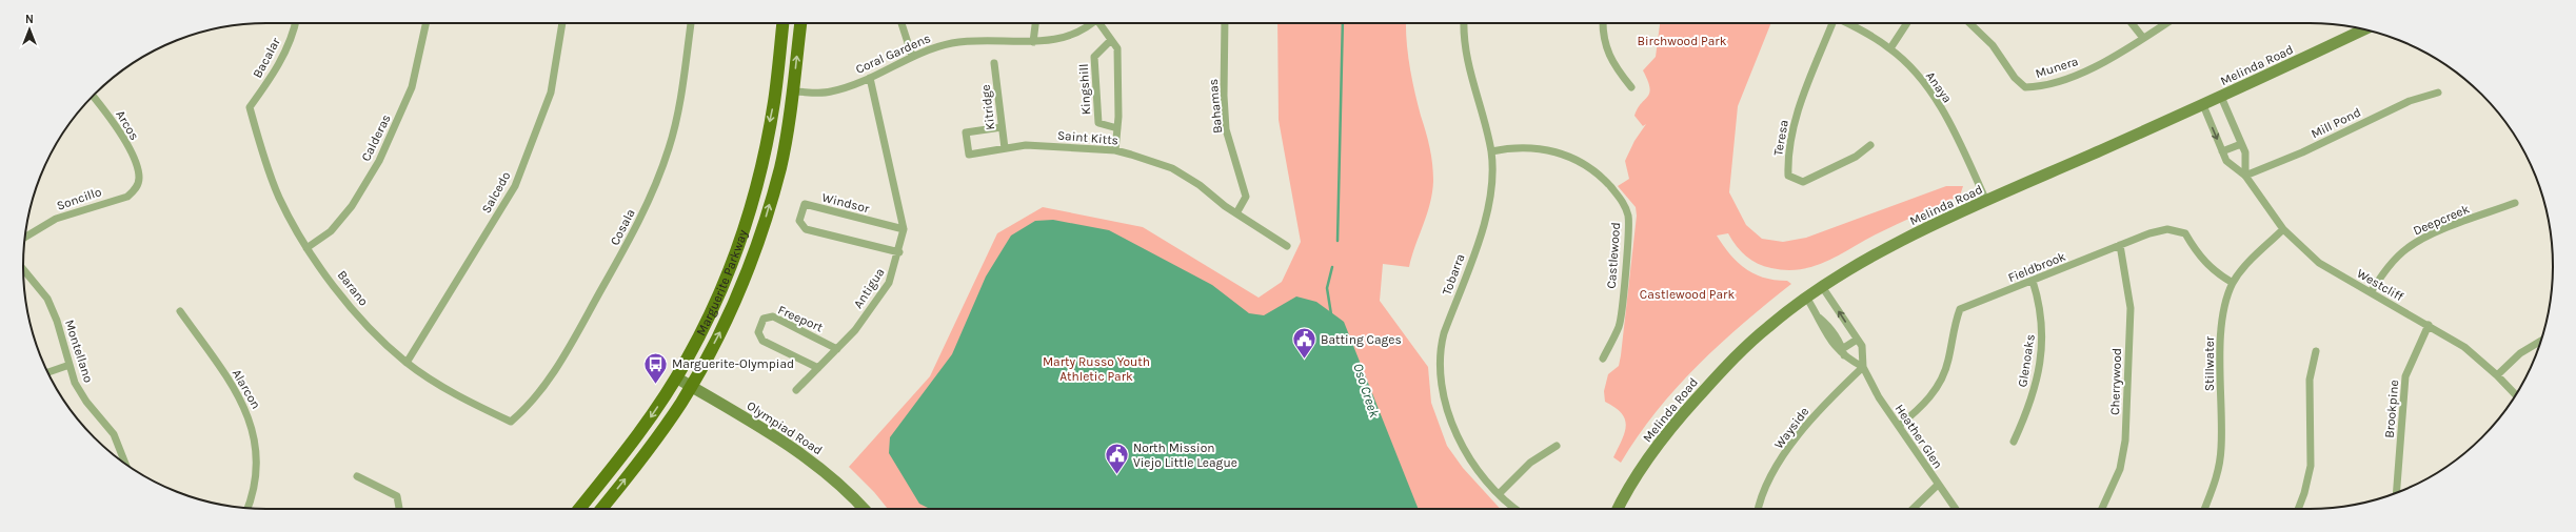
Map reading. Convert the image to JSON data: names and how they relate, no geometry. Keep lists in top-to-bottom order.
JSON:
{
  "streets": {
    "main road": ["Melinda Road", "Marguerite Parkway", "Olympiad Road"],
    "street": [
      "Coral Gardens",
      "Bacalar",
      "Munera",
      "Anaya",
      "Kingshill",
      "Bahamas",
      "Kitridge",
      "Mill Pond",
      "Arcos",
      "Calderas",
      "Saint Kitts",
      "Teresa",
      "Salcedo",
      "Soncillo",
      "Windsor",
      "Deepcreek",
      "Cosala",
      "Castlewood",
      "Fieldbrook",
      "Tobarra",
      "Westcliff",
      "Barano",
      "Antigua",
      "Freeport",
      "Montellano",
      "Glenoaks",
      "Stillwater",
      "Cherrywood",
      "Alarcon",
      "Brookpine",
      "Wayside",
      "Heather Glen"
    ]
  },
  "crossings": [
    ["Coral Gardens", "Marguerite Parkway"],
    ["Coral Gardens", "Antigua"],
    ["Bacalar", "Barano"],
    ["Melinda Road", "Anaya"],
    ["Melinda Road", "Westcliff"],
    ["Melinda Road", "Heather Glen"],
    ["Bahamas", "Saint Kitts"],
    ["Kitridge", "Saint Kitts"],
    ["Mill Pond", "Westcliff"],
    ["Arcos", "Soncillo"],
    ["Calderas", "Barano"],
    ["Salcedo", "Barano"],
    ["Windsor", "Antigua"],
    ["Deepcreek", "Westcliff"],
    ["Cosala", "Barano"],
    ["Castlewood", "Tobarra"],
    ["Fieldbrook", "Glenoaks"],
    ["Fieldbrook", "Stillwater"],
    ["Fieldbrook", "Cherrywood"],
    ["Fieldbrook", "Heather Glen"],
    ["Marguerite Parkway", "Olympiad Road"],
    ["Westcliff", "Stillwater"],
    ["Westcliff", "Brookpine"],
    ["Antigua", "Freeport"],
    ["Wayside", "Heather Glen"]
  ],
  "water": ["Oso Creek"],
  "parks": ["Birchwood Park", "Castlewood Park", "Marty Russo Youth Athletic Park"],
  "places": {
    "public building": ["Batting Cages", "North Mission Viejo Little League"],
    "bus stop": ["Marguerite-Olympiad"]
  },
  "north": "top"
}
